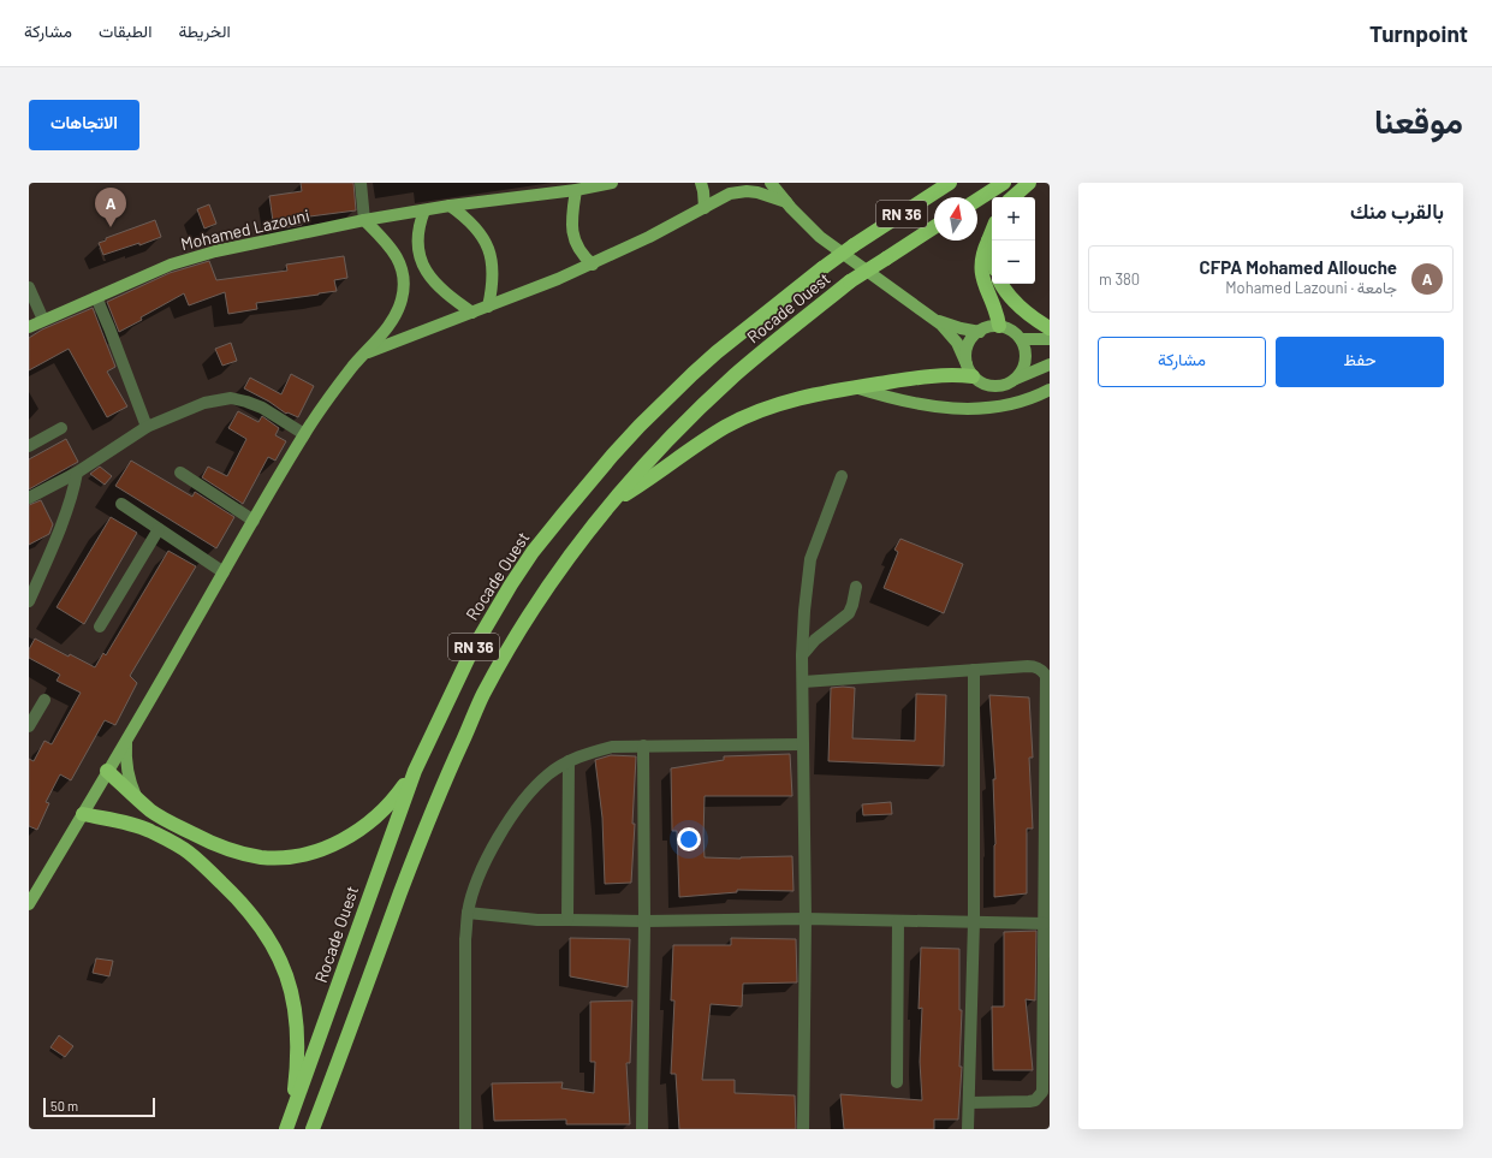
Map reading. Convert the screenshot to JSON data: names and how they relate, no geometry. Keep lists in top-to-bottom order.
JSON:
{
  "streets": {
    "highway": ["RN 36", "Rocade Ouest"],
    "main road": ["Mohamed Lazouni"]
  },
  "scale_bar": "50 m",
  "north": "top",
  "page": {
    "header": "Turnpoint",
    "nav": ["الخريطة", "الطبقات", "مشاركة"],
    "title": "موقعنا",
    "buttons": [
      "الاتجاهات",
      ["حفظ", "مشاركة"]
    ],
    "heading": "بالقرب منك",
    "pins": "A",
    "map_buttons": ["+", "−"],
    "list": [
      {
        "mark": "A",
        "name": "CFPA Mohamed Allouche",
        "note": "جامعة · Mohamed Lazouni",
        "value": "380 m"
      }
    ],
    "scale": "50 m"
  }
}
